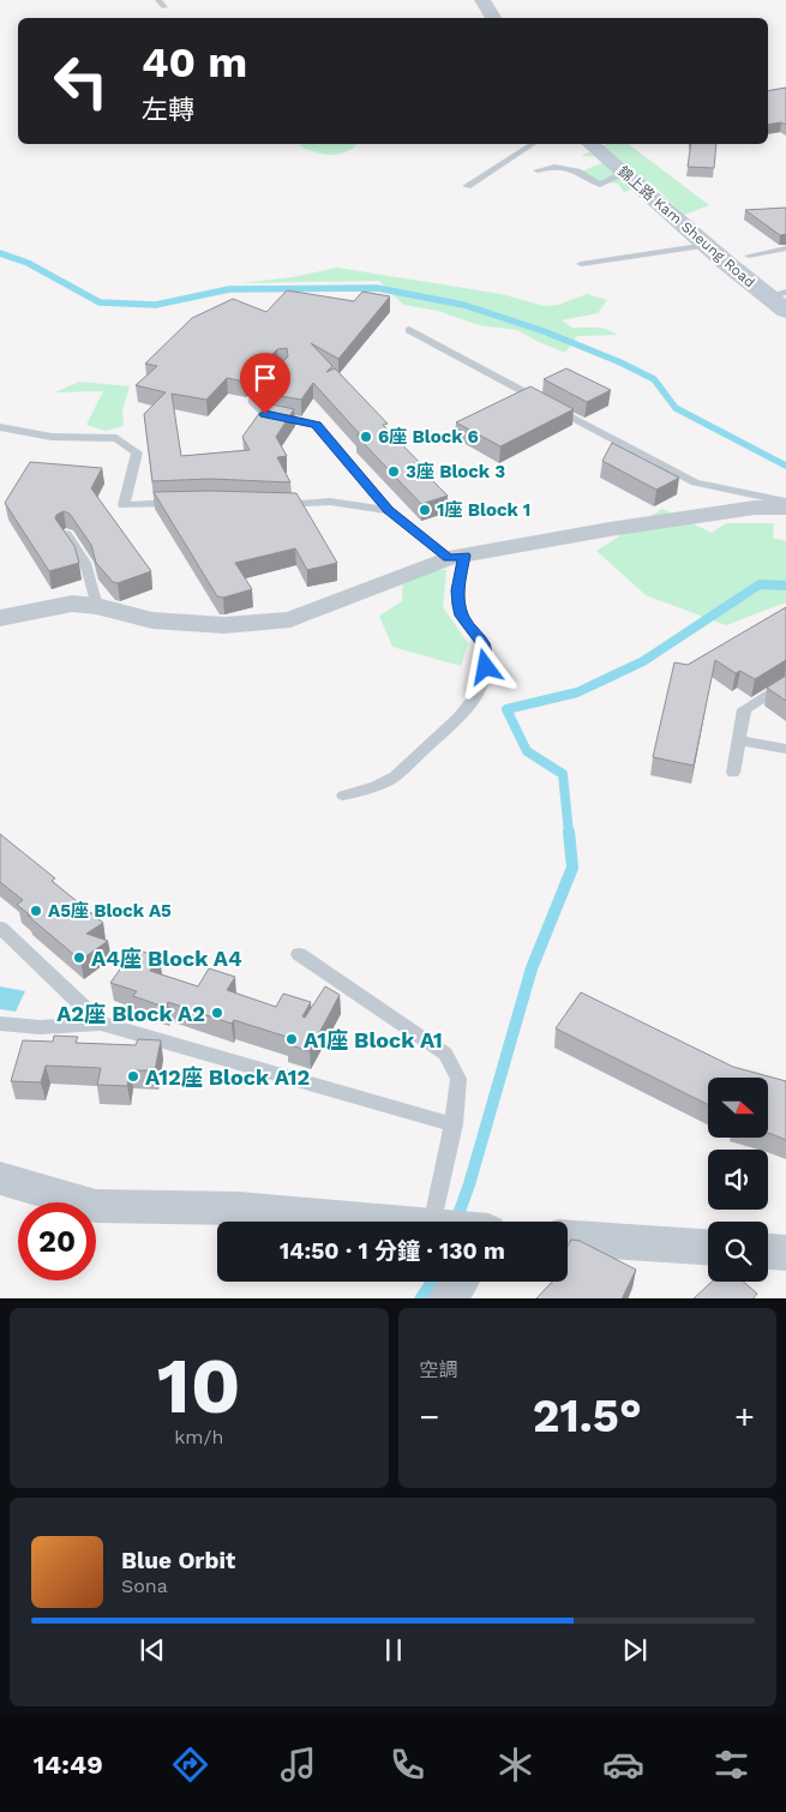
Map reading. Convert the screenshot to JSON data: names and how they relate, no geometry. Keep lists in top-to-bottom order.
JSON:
{
  "streets": {
    "main road": ["錦上路 Kam Sheung Road"]
  },
  "places": [
    "6座 Block 6",
    "3座 Block 3",
    "1座 Block 1",
    "A5座 Block A5",
    "A4座 Block A4",
    "A2座 Block A2",
    "A1座 Block A1",
    "A12座 Block A12"
  ],
  "north": "right",
  "page": {
    "turn": ["40 m", "左轉"],
    "limit": "20",
    "trip": "14:50 · 1 分鐘 · 130 m",
    "tile": [
      ["10", "km/h"],
      "空調"
    ],
    "heat": ["−", "21.5°", "+"],
    "song": ["Blue Orbit", "Sona"],
    "tabs": "14:49"
  }
}
